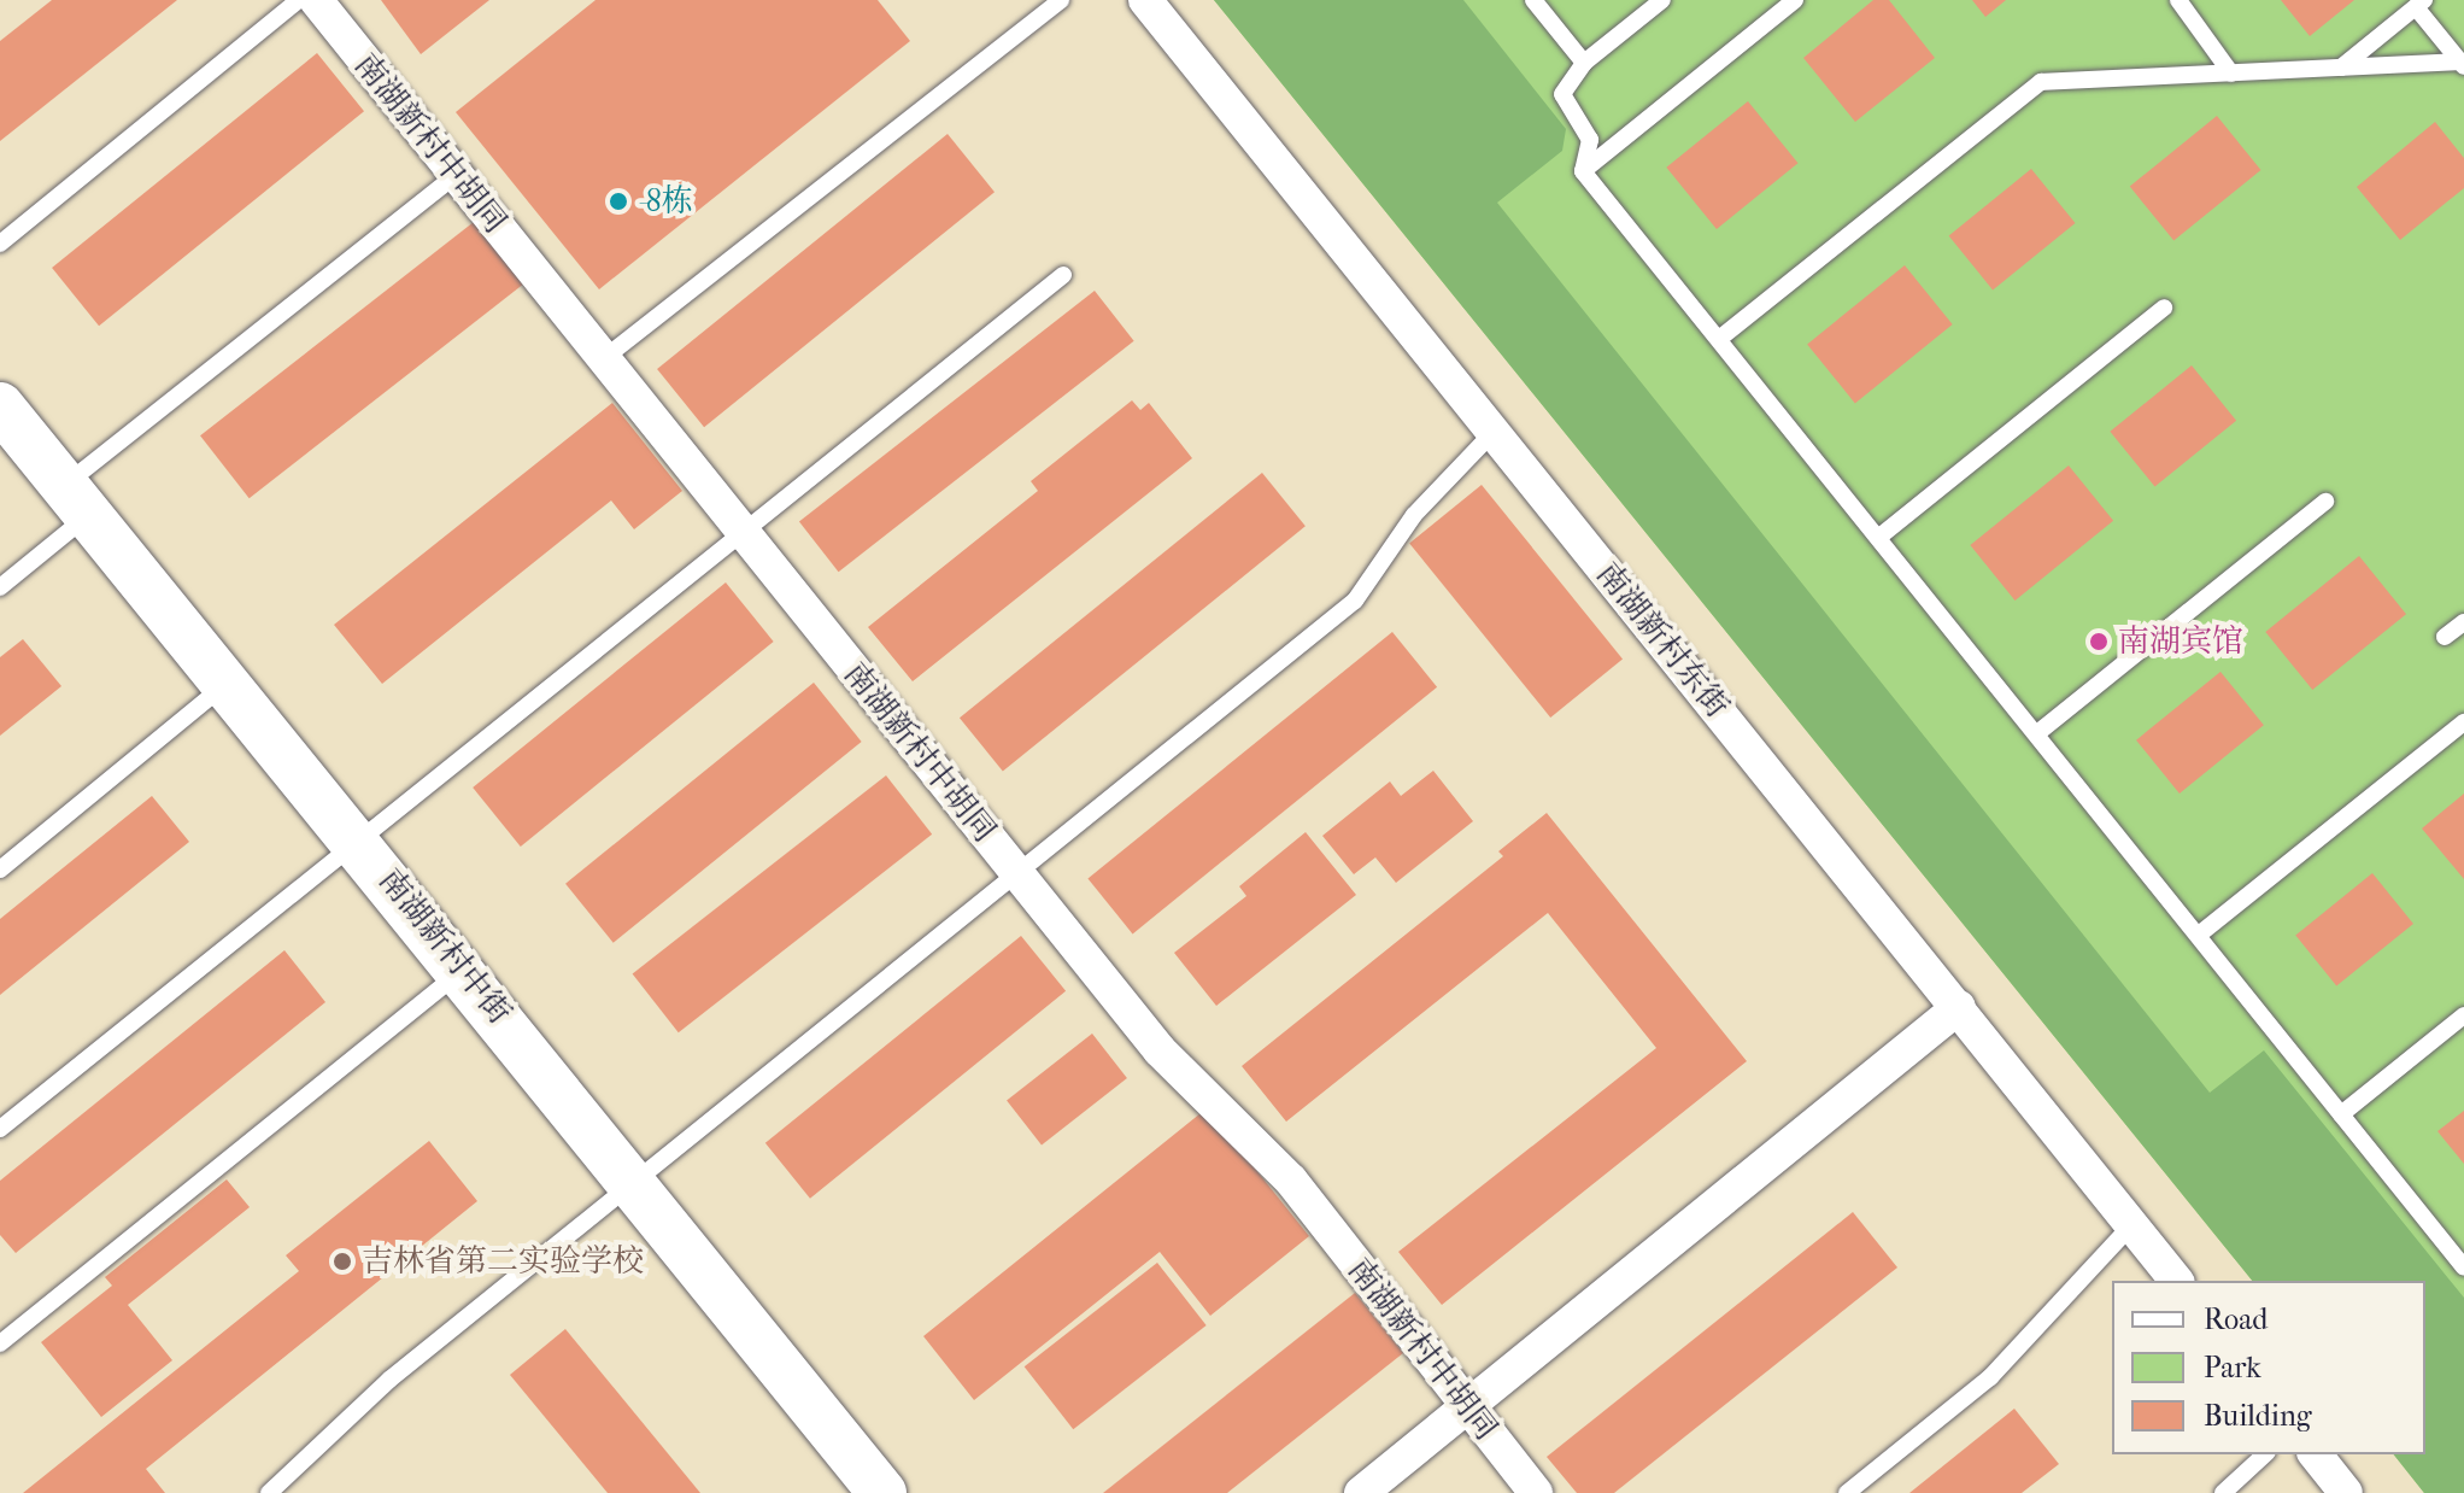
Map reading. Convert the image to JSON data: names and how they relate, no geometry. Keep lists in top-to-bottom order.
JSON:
{
  "streets": {
    "street": ["南湖新村中胡同", "南湖新村东街", "南湖新村中街"]
  },
  "places": ["-8栋", "南湖宾馆", "吉林省第二实验学校"],
  "legend": ["Road", "Park", "Building"]
}
